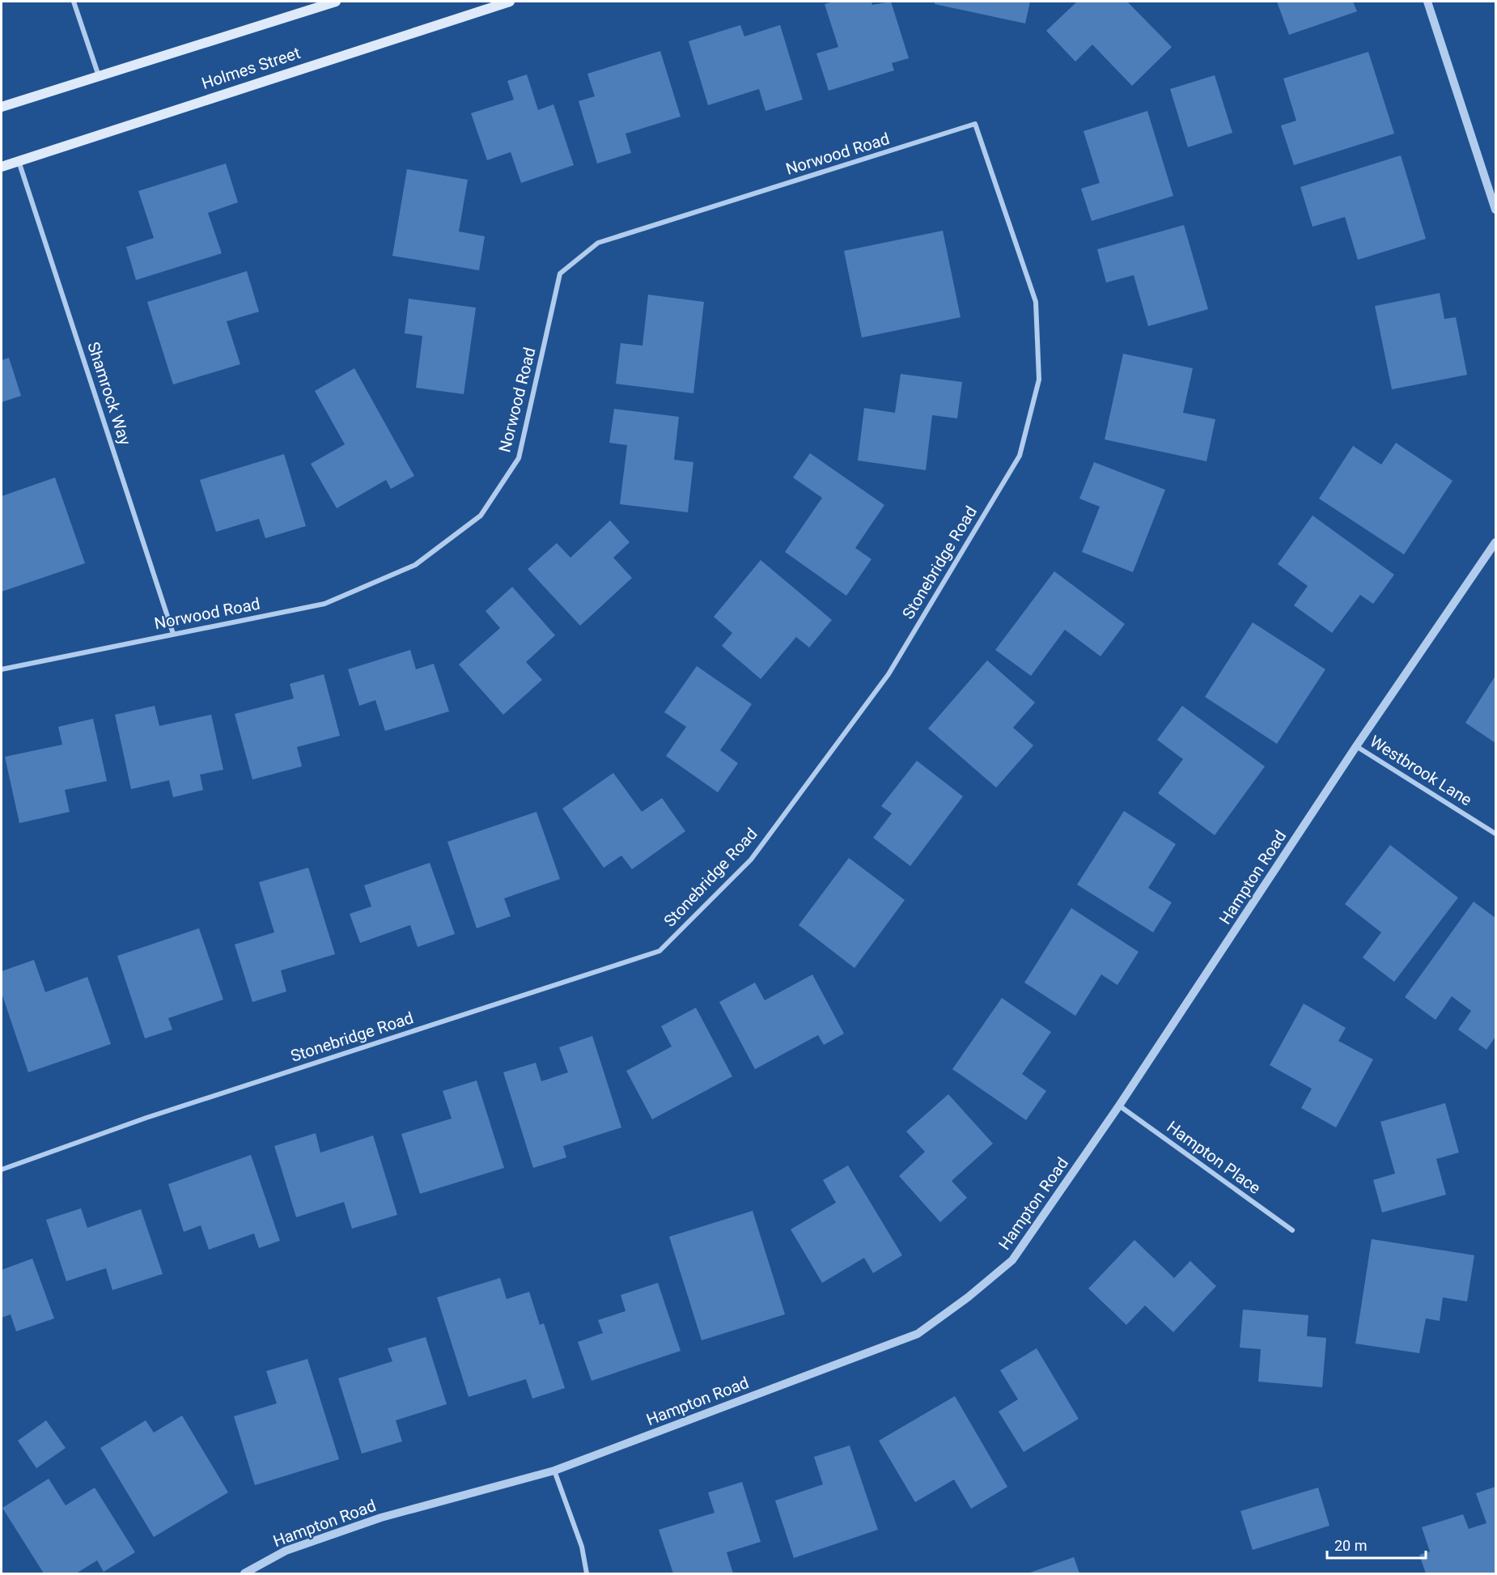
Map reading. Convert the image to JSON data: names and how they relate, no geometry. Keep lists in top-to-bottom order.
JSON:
{
  "streets": {
    "main road": ["Holmes Street"],
    "street": [
      "Norwood Road",
      "Shamrock Way",
      "Stonebridge Road",
      "Westbrook Lane",
      "Hampton Road",
      "Hampton Place"
    ]
  },
  "crossings": [
    ["Holmes Street", "Shamrock Way"],
    ["Norwood Road", "Shamrock Way"],
    ["Norwood Road", "Stonebridge Road"],
    ["Westbrook Lane", "Hampton Road"],
    ["Hampton Road", "Hampton Place"]
  ],
  "scale_bar": "20 m"
}
